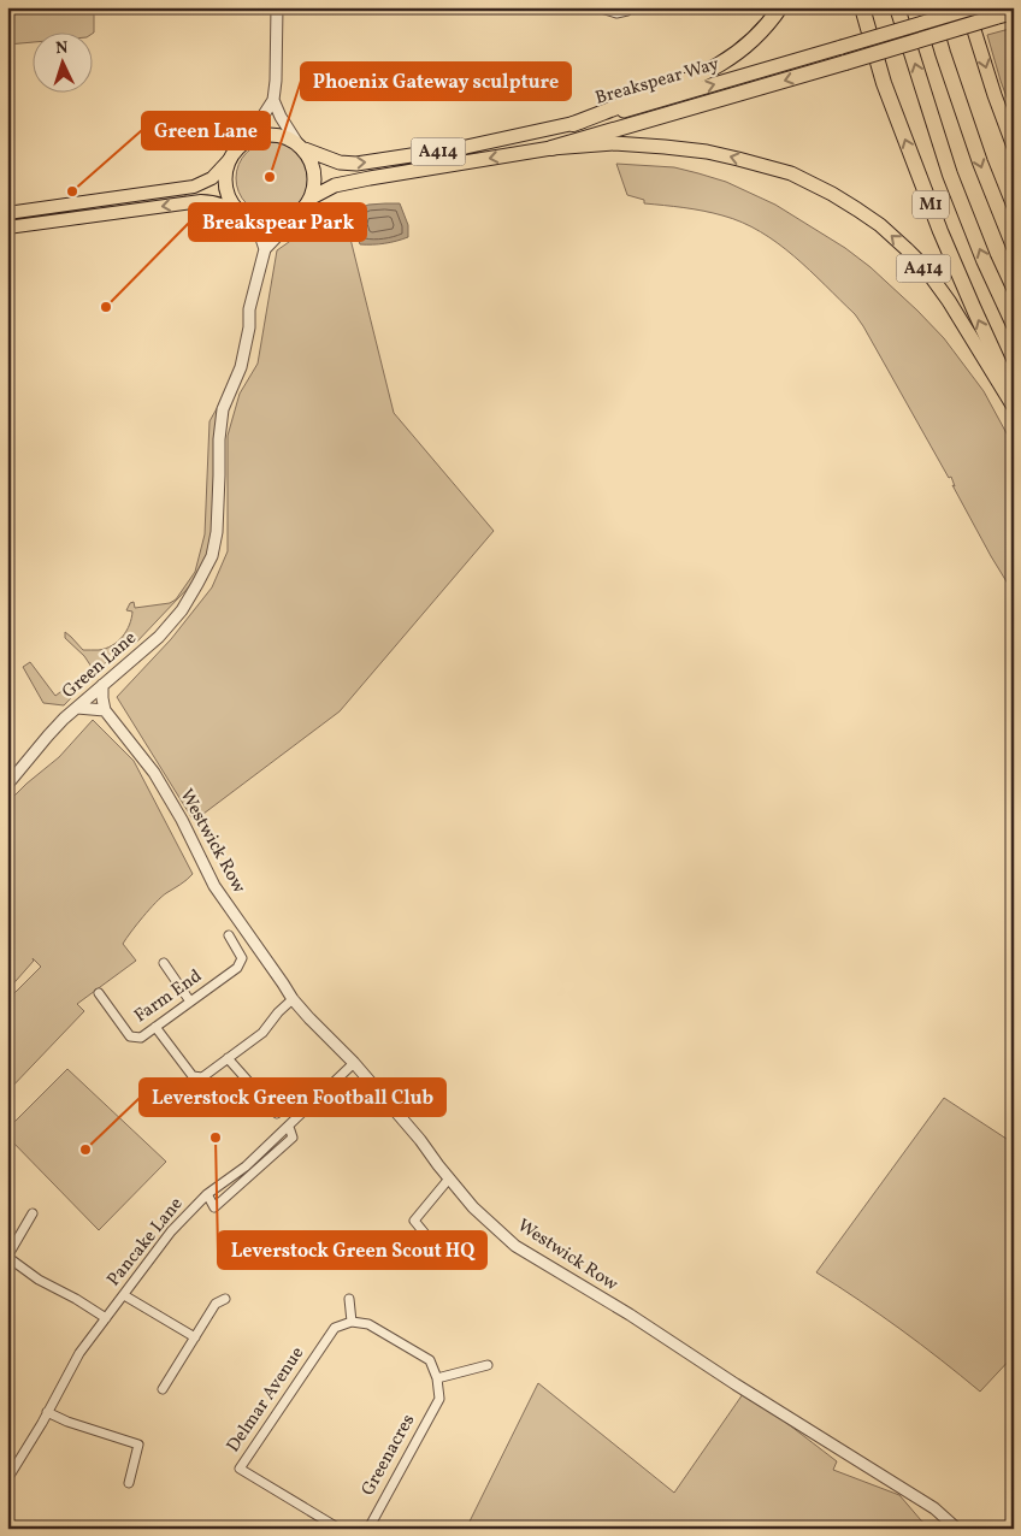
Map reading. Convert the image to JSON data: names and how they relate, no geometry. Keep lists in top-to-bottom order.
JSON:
{
  "streets": {
    "highway": ["Breakspear Way", "A414", "M1"],
    "street": [
      "Green Lane",
      "Westwick Row",
      "Farm End",
      "Pancake Lane",
      "Delmar Avenue",
      "Greenacres"
    ]
  },
  "crossings": [
    ["Breakspear Way", "A414"],
    ["Breakspear Way", "Green Lane"],
    ["A414", "Green Lane"],
    ["Westwick Row", "Pancake Lane"]
  ],
  "places": [
    "Phoenix Gateway sculpture",
    "Green Lane",
    "Breakspear Park",
    "Leverstock Green Scout HQ",
    "Leverstock Green Football Club"
  ],
  "north": "top"
}
